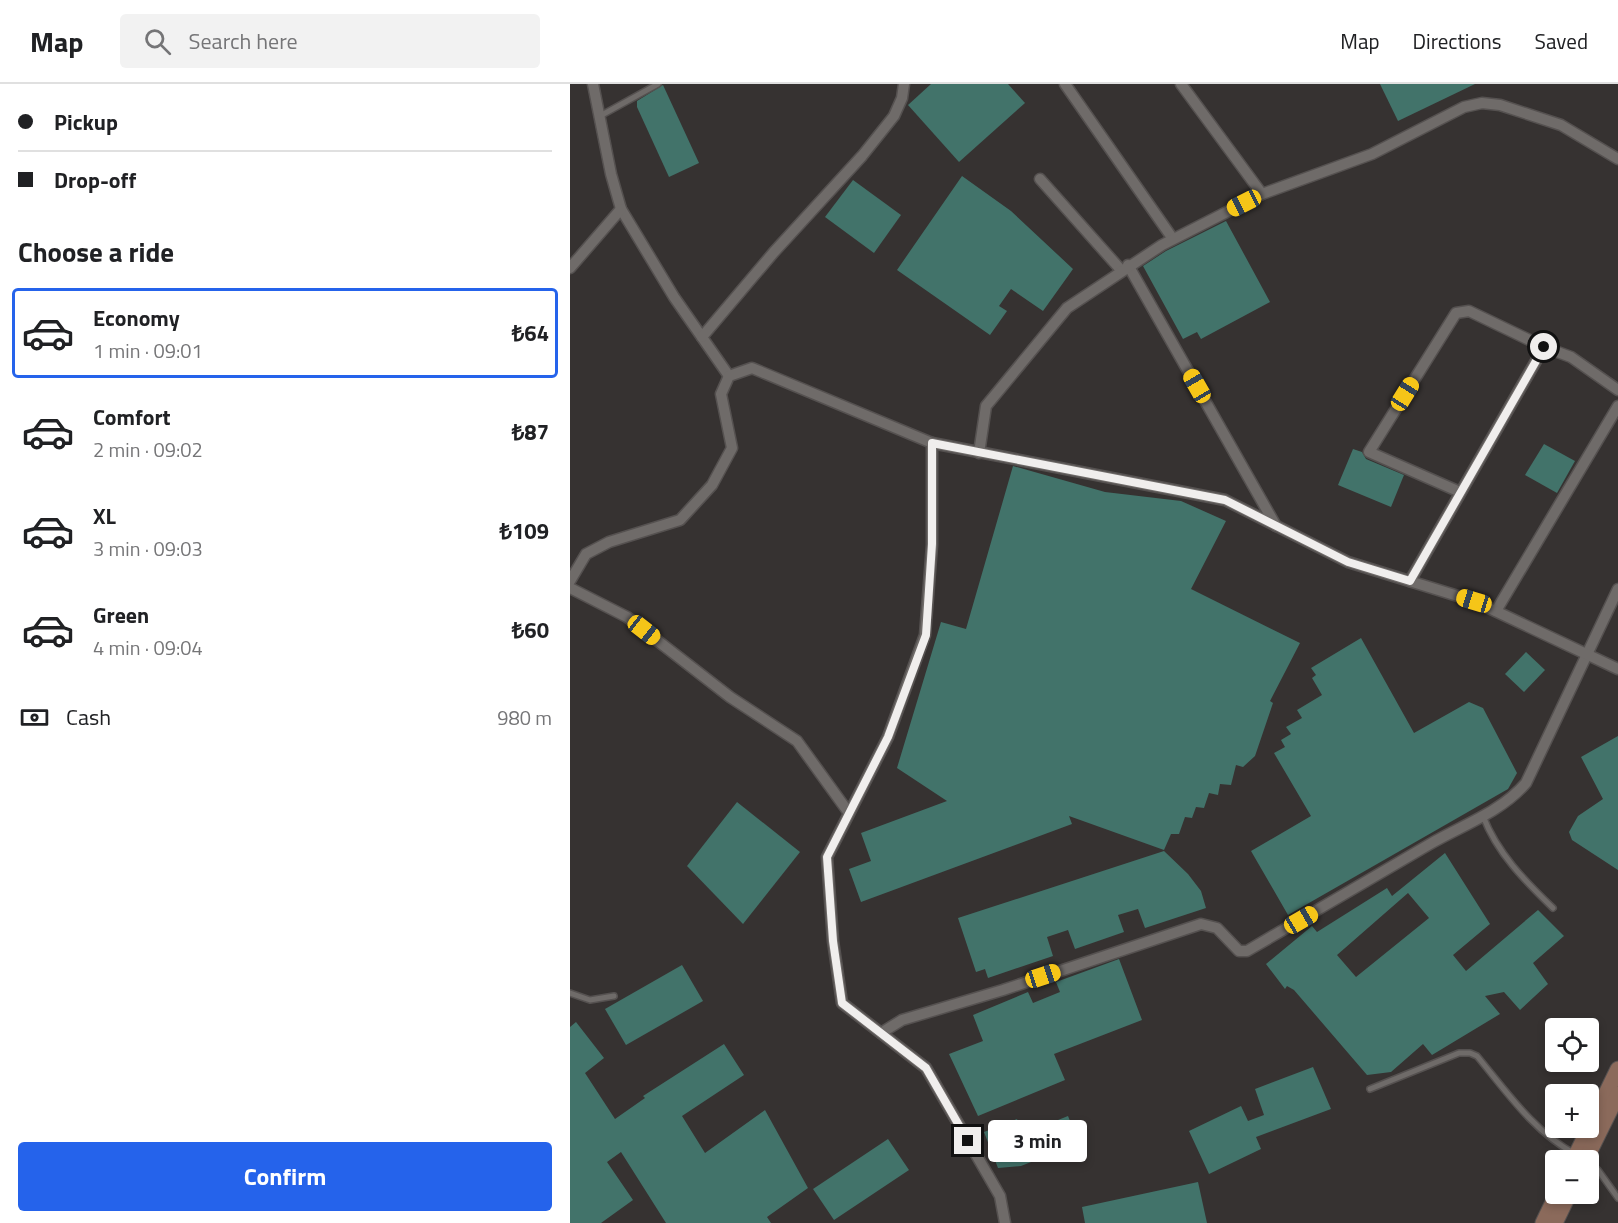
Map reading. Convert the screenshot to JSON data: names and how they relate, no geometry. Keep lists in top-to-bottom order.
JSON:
{
  "page": {
    "header": "Map",
    "search": "Search here",
    "nav": ["Map", "Directions", "Saved"],
    "banner": ["Pickup", "Drop-off"],
    "heading": "Choose a ride",
    "list": [
      {
        "name": "Economy",
        "note": "1 min · 09:01",
        "value": "₺64"
      },
      {
        "name": "Comfort",
        "note": "2 min · 09:02",
        "value": "₺87"
      },
      {
        "name": "XL",
        "note": "3 min · 09:03",
        "value": "₺109"
      },
      {
        "name": "Green",
        "note": "4 min · 09:04",
        "value": "₺60"
      }
    ],
    "pay": ["Cash", "980 m"],
    "map_buttons": ["+", "−"],
    "bubble": "3 min",
    "buttons": "Confirm"
  }
}
